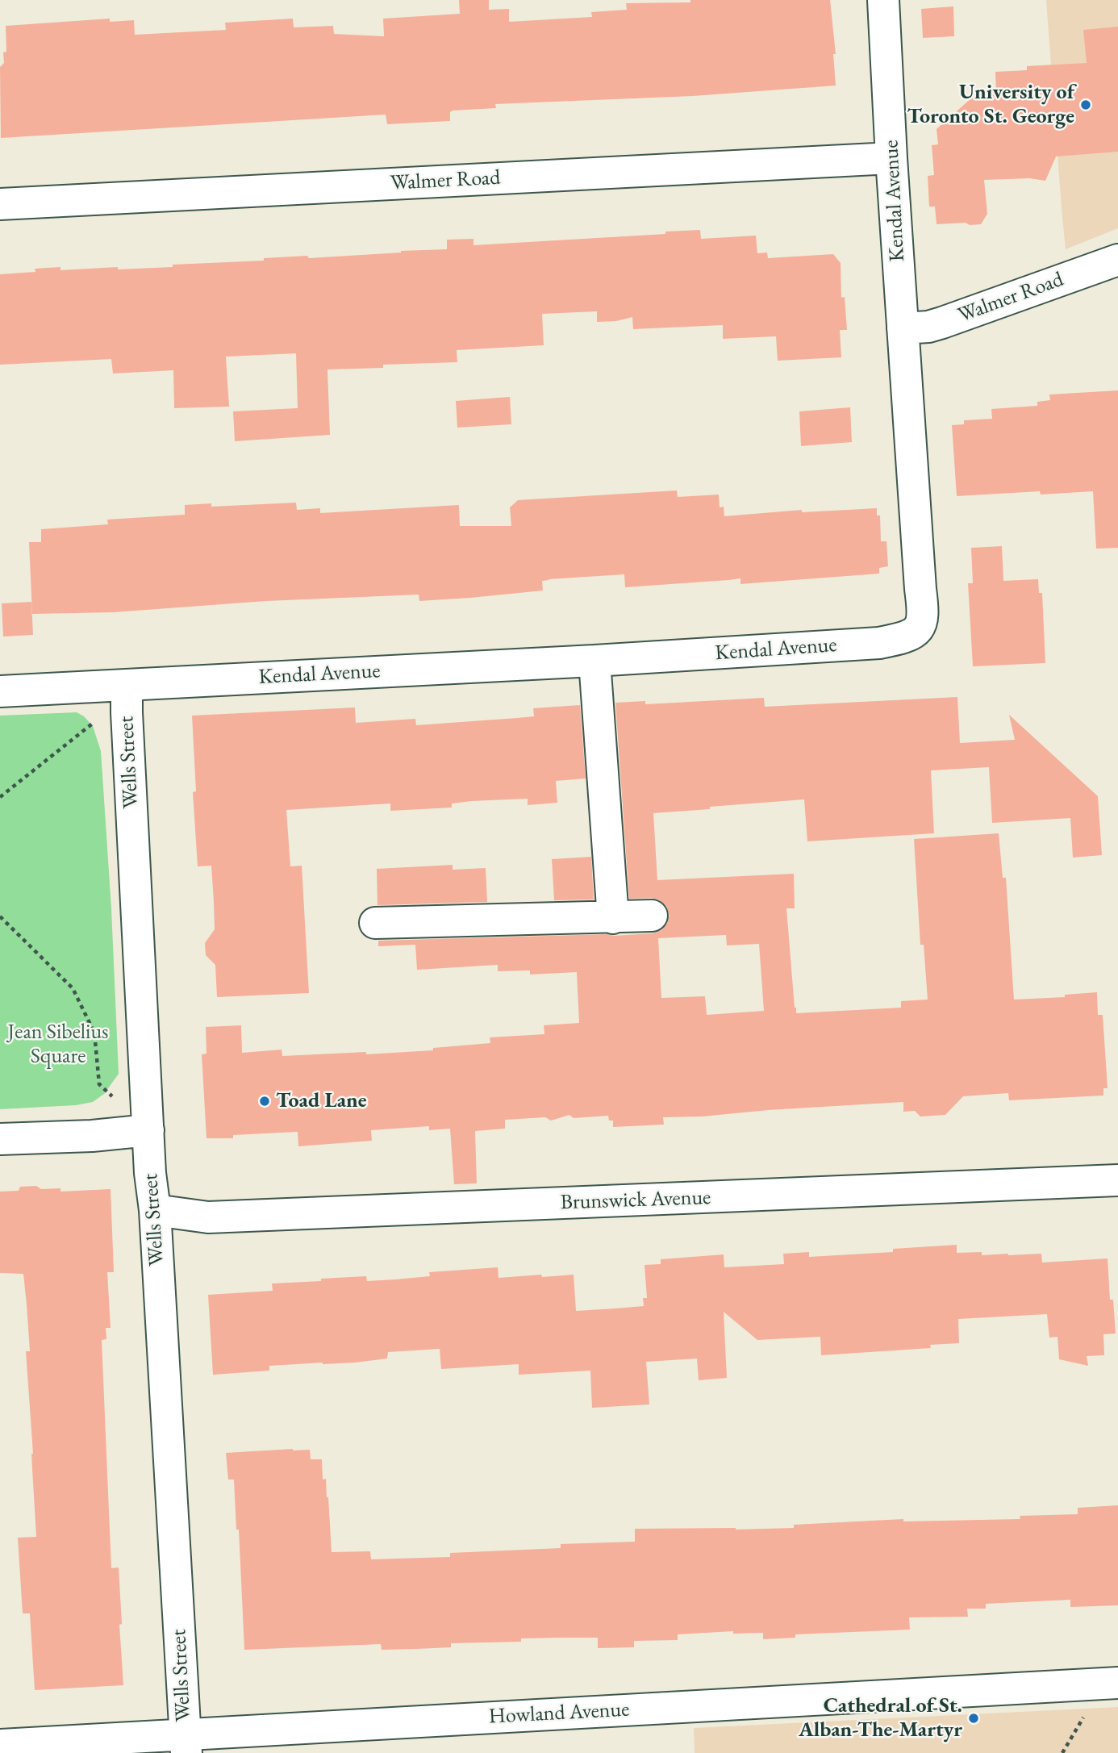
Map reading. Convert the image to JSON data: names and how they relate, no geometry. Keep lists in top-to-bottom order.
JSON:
{
  "streets": {
    "street": [
      "Walmer Road",
      "Kendal Avenue",
      "Wells Street",
      "Brunswick Avenue",
      "Howland Avenue"
    ]
  },
  "crossings": [
    ["Walmer Road", "Kendal Avenue"],
    ["Kendal Avenue", "Wells Street"],
    ["Wells Street", "Brunswick Avenue"],
    ["Wells Street", "Howland Avenue"]
  ],
  "parks": ["Jean Sibelius Square"],
  "places": ["University of Toronto St. George", "Toad Lane", "Cathedral of St. Alban-The-Martyr"]
}
